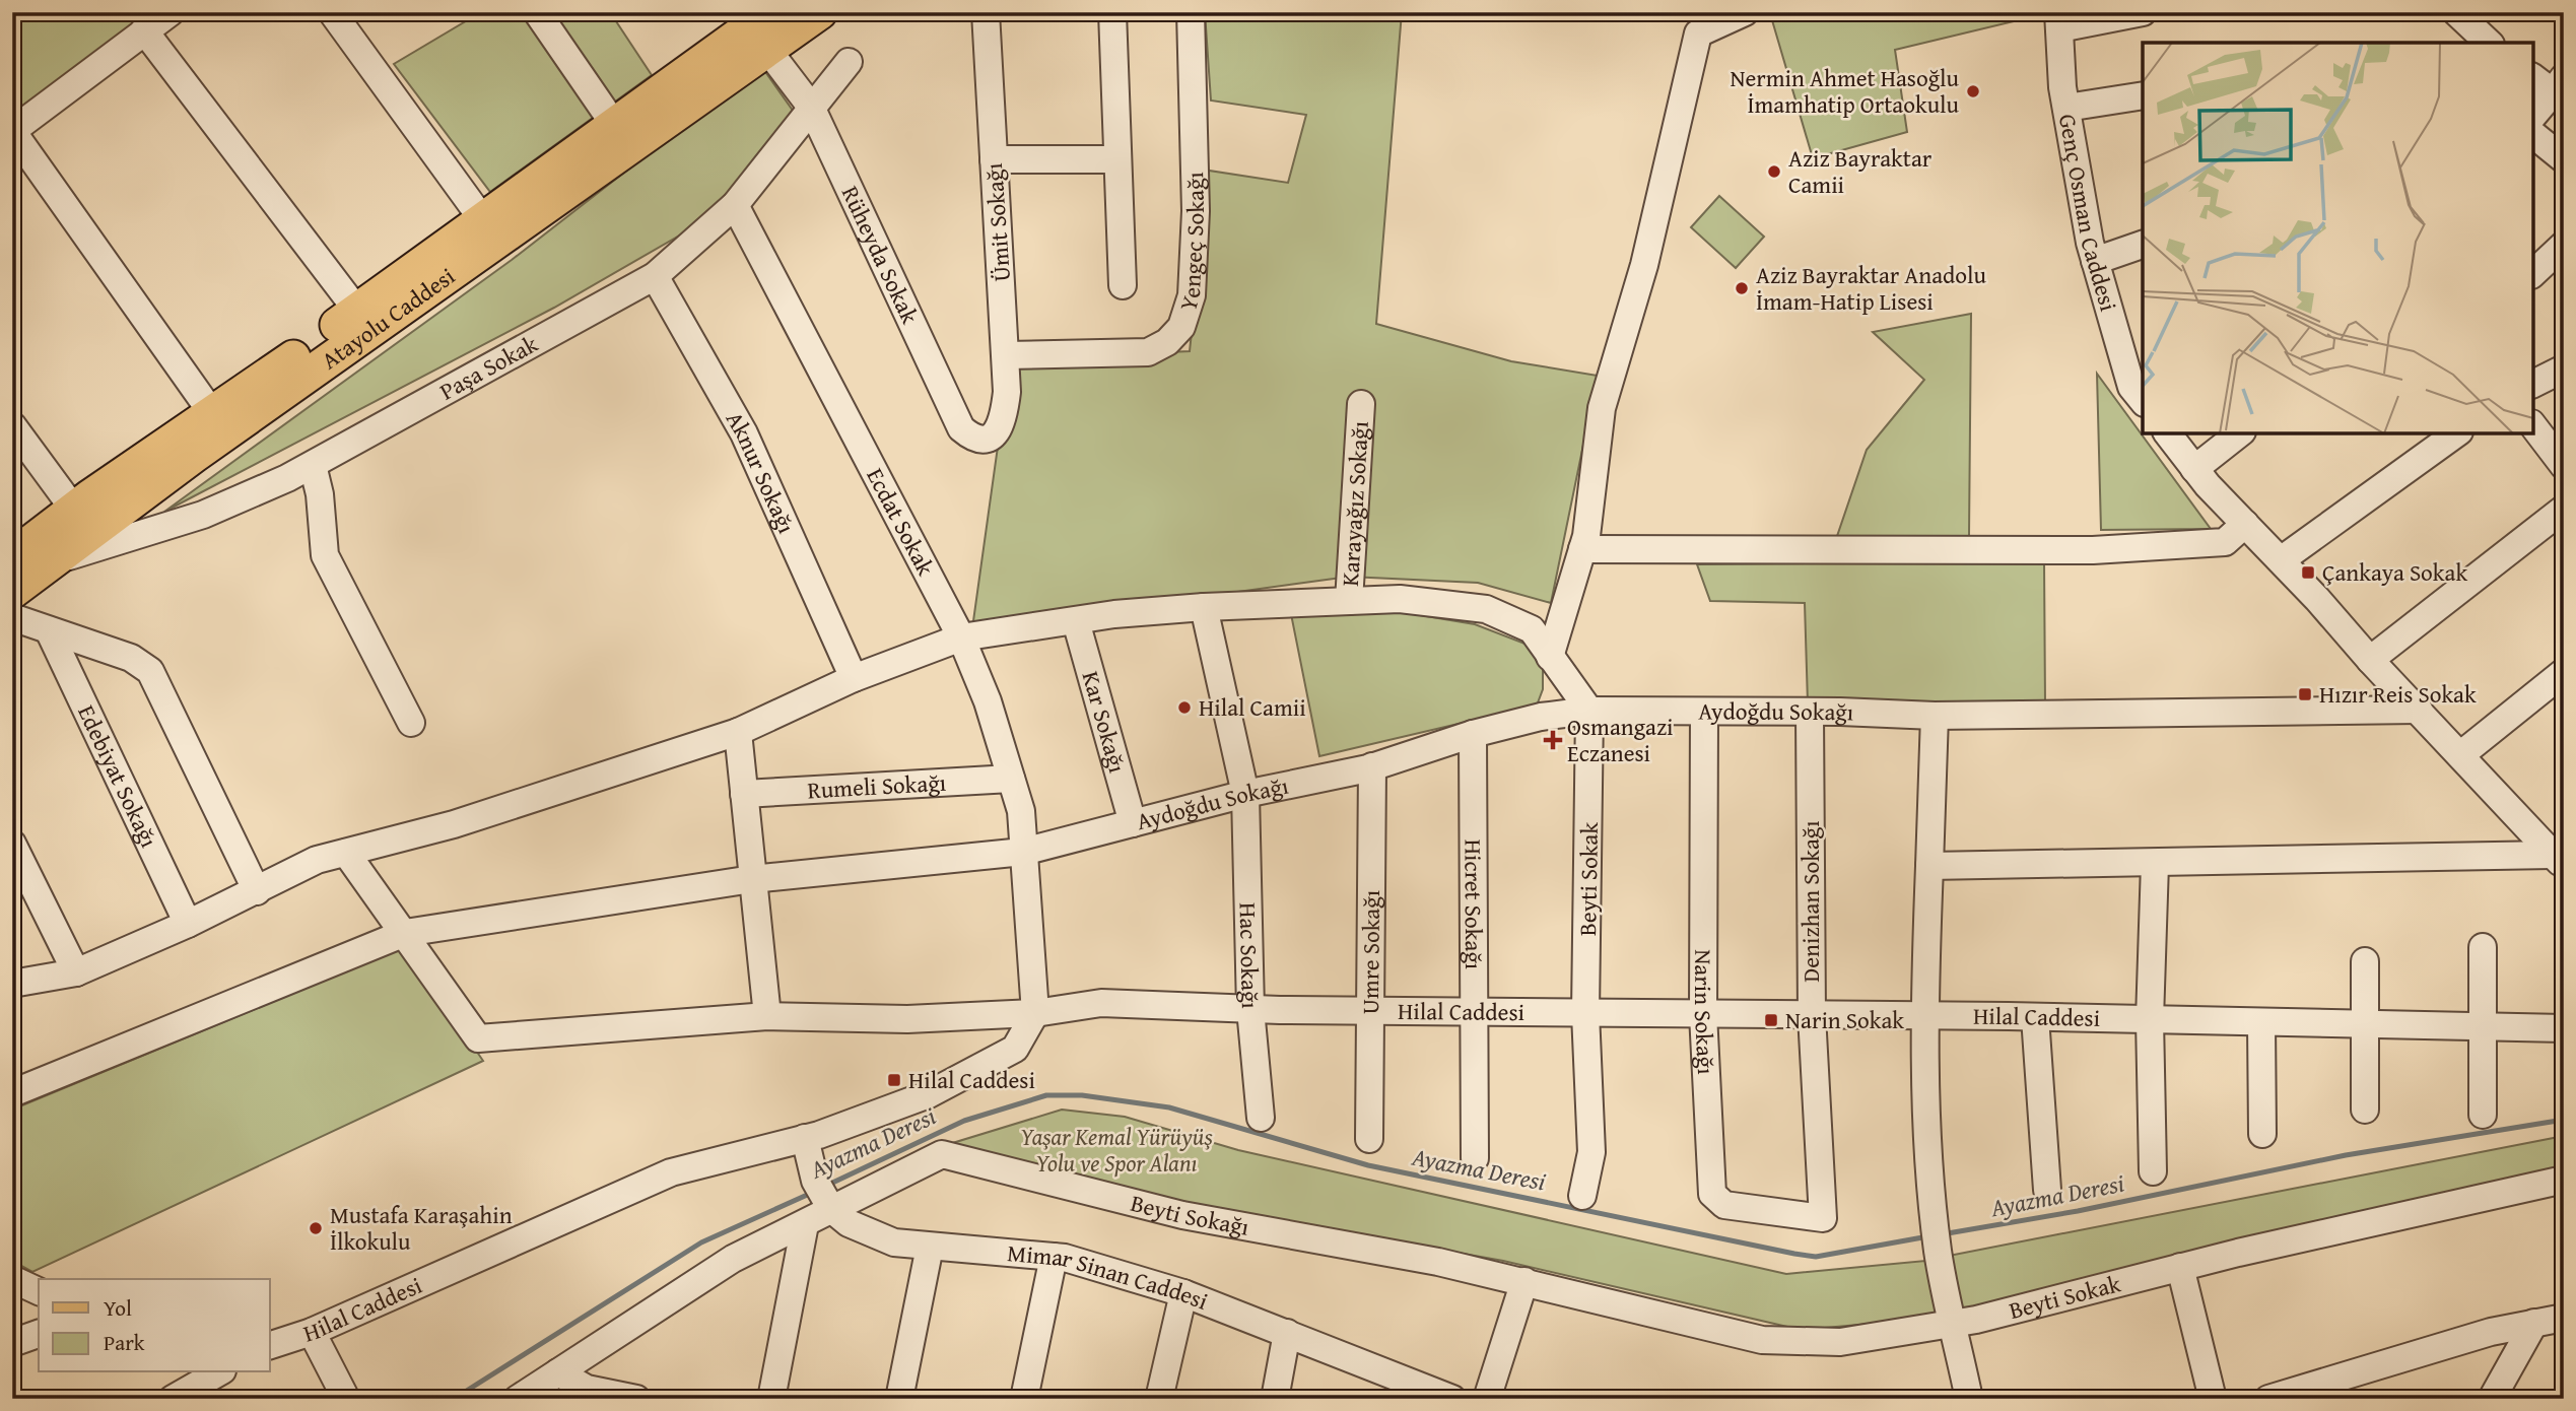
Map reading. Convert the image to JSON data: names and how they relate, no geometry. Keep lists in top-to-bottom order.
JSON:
{
  "streets": {
    "main road": ["Atayolu Caddesi"],
    "street": [
      "Genç Osman Caddesi",
      "Ümit Sokağı",
      "Yengeç Sokağı",
      "Rüheyda Sokak",
      "Paşa Sokak",
      "Aknur Sokağı",
      "Karayağız Sokağı",
      "Ecdat Sokak",
      "Aydoğdu Sokağı",
      "Kar Sokağı",
      "Edebiyat Sokağı",
      "Rumeli Sokağı",
      "Beyti Sokak",
      "Denizhan Sokağı",
      "Hicret Sokağı",
      "Umre Sokağı",
      "Hac Sokağı",
      "Narin Sokağı",
      "Hilal Caddesi",
      "Beyti Sokağı",
      "Mimar Sinan Caddesi"
    ]
  },
  "crossings": [
    ["Ümit Sokağı", "Yengeç Sokağı"],
    ["Ümit Sokağı", "Rüheyda Sokak"],
    ["Rüheyda Sokak", "Atayolu Caddesi"],
    ["Rüheyda Sokak", "Paşa Sokak"],
    ["Atayolu Caddesi", "Paşa Sokak"],
    ["Paşa Sokak", "Aknur Sokağı"],
    ["Paşa Sokak", "Ecdat Sokak"],
    ["Ecdat Sokak", "Aydoğdu Sokağı"],
    ["Ecdat Sokak", "Rumeli Sokağı"],
    ["Ecdat Sokak", "Hilal Caddesi"],
    ["Aydoğdu Sokağı", "Kar Sokağı"],
    ["Aydoğdu Sokağı", "Beyti Sokak"],
    ["Aydoğdu Sokağı", "Denizhan Sokağı"],
    ["Aydoğdu Sokağı", "Hicret Sokağı"],
    ["Aydoğdu Sokağı", "Umre Sokağı"],
    ["Aydoğdu Sokağı", "Hac Sokağı"],
    ["Aydoğdu Sokağı", "Narin Sokağı"],
    ["Beyti Sokak", "Hilal Caddesi"],
    ["Beyti Sokak", "Beyti Sokağı"],
    ["Denizhan Sokağı", "Narin Sokağı"],
    ["Denizhan Sokağı", "Hilal Caddesi"],
    ["Hicret Sokağı", "Hilal Caddesi"],
    ["Umre Sokağı", "Hilal Caddesi"],
    ["Hac Sokağı", "Hilal Caddesi"],
    ["Narin Sokağı", "Hilal Caddesi"],
    ["Beyti Sokağı", "Mimar Sinan Caddesi"]
  ],
  "water": ["Ayazma Deresi"],
  "parks": ["Yaşar Kemal Yürüyüş Yolu ve Spor Alanı"],
  "places": {
    "other": [
      "Nermin Ahmet Hasoğlu İmamhatip Ortaokulu",
      "Aziz Bayraktar Camii",
      "Aziz Bayraktar Anadolu İmam-Hatip Lisesi",
      "Hilal Camii",
      "Mustafa Karaşahin İlkokulu"
    ],
    "transit": [
      "Çankaya Sokak",
      "Hızır Reis Sokak",
      "Narin Sokak",
      "Hilal Caddesi"
    ],
    "health": ["Osmangazi Eczanesi"]
  },
  "legend": ["Yol", "Park"]
}
